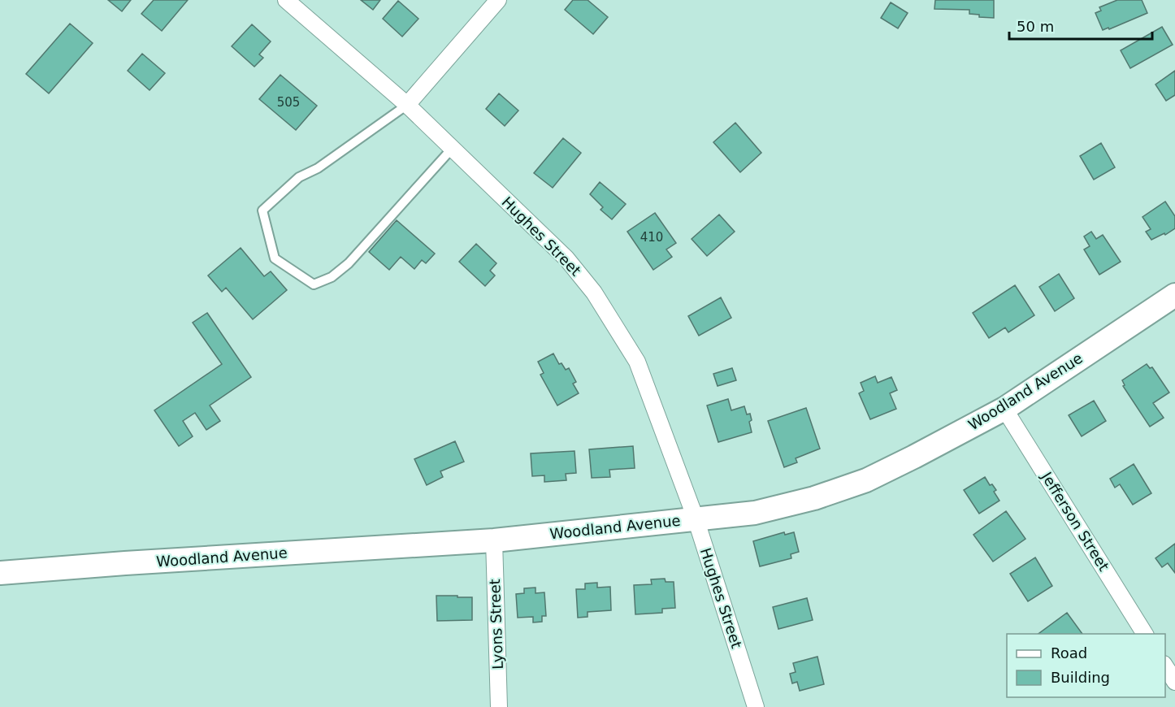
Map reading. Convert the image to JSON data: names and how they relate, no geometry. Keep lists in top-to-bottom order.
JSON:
{
  "streets": {
    "street": [
      "Hughes Street",
      "Woodland Avenue",
      "Jefferson Street",
      "Lyons Street"
    ]
  },
  "crossings": [
    ["Hughes Street", "Woodland Avenue"],
    ["Woodland Avenue", "Jefferson Street"],
    ["Woodland Avenue", "Lyons Street"]
  ],
  "house_numbers": ["505", "410"],
  "legend": ["Road", "Building"],
  "scale_bar": "50 m"
}
